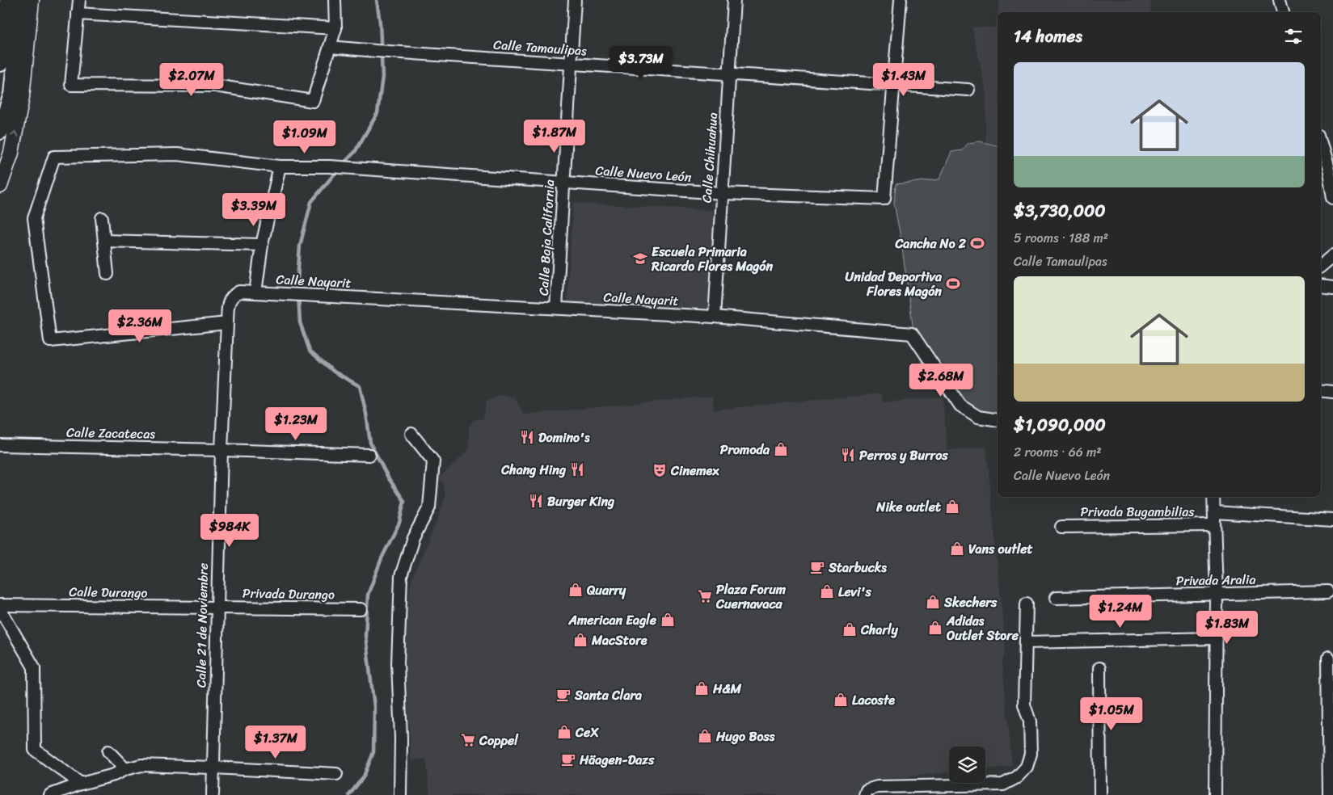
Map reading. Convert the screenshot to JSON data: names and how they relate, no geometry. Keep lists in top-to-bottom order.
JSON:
{
  "streets": {
    "street": [
      "Calle Tamaulipas",
      "Calle Chihuahua",
      "Calle Nuevo León",
      "Calle Baja California",
      "Calle Nayarit",
      "Calle Zacatecas",
      "Privada Bugambilias",
      "Privada Aralia",
      "Calle Durango",
      "Privada Durango",
      "Calle 21 de Noviembre"
    ]
  },
  "crossings": [
    ["Calle Tamaulipas", "Calle Chihuahua"],
    ["Calle Tamaulipas", "Calle Nuevo León"],
    ["Calle Tamaulipas", "Calle Baja California"],
    ["Calle Chihuahua", "Calle Nuevo León"],
    ["Calle Chihuahua", "Calle Nayarit"],
    ["Calle Nuevo León", "Calle Baja California"],
    ["Calle Nuevo León", "Calle 21 de Noviembre"],
    ["Calle Baja California", "Calle Nayarit"],
    ["Calle Nayarit", "Calle 21 de Noviembre"],
    ["Calle Zacatecas", "Calle 21 de Noviembre"],
    ["Calle Durango", "Privada Durango"],
    ["Calle Durango", "Calle 21 de Noviembre"],
    ["Privada Durango", "Calle 21 de Noviembre"]
  ],
  "places": {
    "sports": ["Cancha No 2", "Unidad Deportiva Flores Magón"],
    "school or university": ["Escuela Primaria Ricardo Flores Magón"],
    "restaurant": [
      "Domino's",
      "Perros y Burros",
      "Chang Hing",
      "Burger King"
    ],
    "shop": [
      "Promoda",
      "Nike outlet",
      "Vans outlet",
      "Quarry",
      "Levi's",
      "Skechers",
      "American Eagle",
      "Adidas Outlet Store",
      "Charly",
      "MacStore",
      "H&M",
      "Lacoste",
      "CeX",
      "Hugo Boss"
    ],
    "theatre": ["Cinemex"],
    "cafe": ["Starbucks", "Santa Clara", "Häagen-Dazs"],
    "supermarket": ["Plaza Forum Cuernavaca", "Coppel"]
  },
  "page": {
    "heading": "14 homes",
    "price": [
      "$3.73M",
      "$2.07M",
      "$1.43M",
      "$1.87M",
      "$1.09M",
      "$3.39M",
      "$2.36M",
      "$2.68M",
      "$1.23M",
      "$984K",
      "$1.24M",
      "$1.83M",
      "$1.05M",
      "$1.37M"
    ],
    "list": [
      {
        "name": "$3,730,000",
        "note": "5 rooms · 188 m² · Calle Tamaulipas"
      },
      {
        "name": "$1,090,000",
        "note": "2 rooms · 66 m² · Calle Nuevo León"
      }
    ]
  }
}
